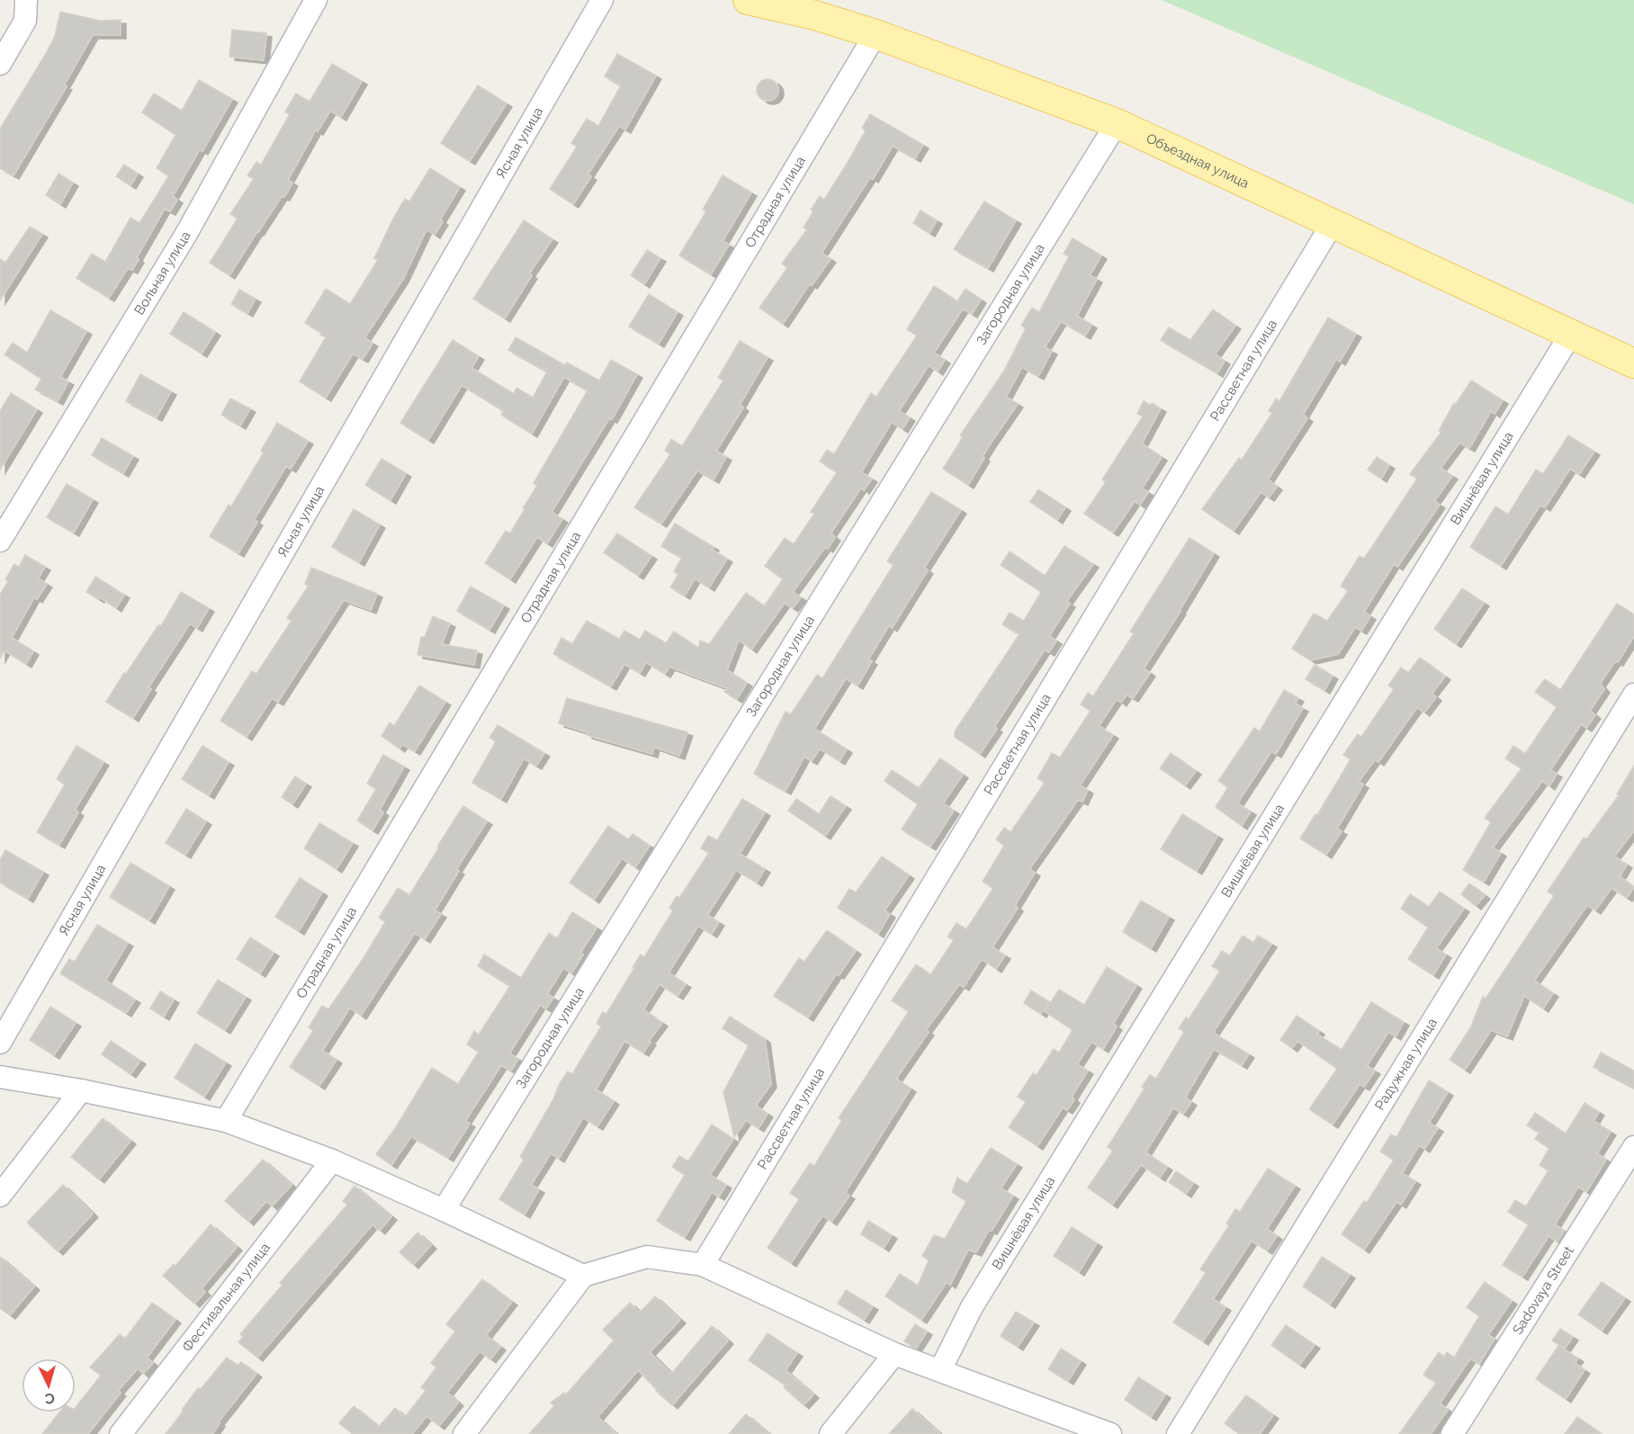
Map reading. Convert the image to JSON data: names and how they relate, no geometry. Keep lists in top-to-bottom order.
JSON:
{
  "streets": {
    "main road": ["Объездная улица"],
    "street": [
      "Ясная улица",
      "Отрадная улица",
      "Вольная улица",
      "Загородная улица",
      "Рассветная улица",
      "Вишнёвая улица",
      "Радужная улица",
      "Sadovaya Street",
      "Фестивальная улица"
    ]
  },
  "crossings": [
    ["Объездная улица", "Отрадная улица"],
    ["Объездная улица", "Загородная улица"],
    ["Объездная улица", "Рассветная улица"],
    ["Объездная улица", "Вишнёвая улица"]
  ],
  "north": "bottom"
}
